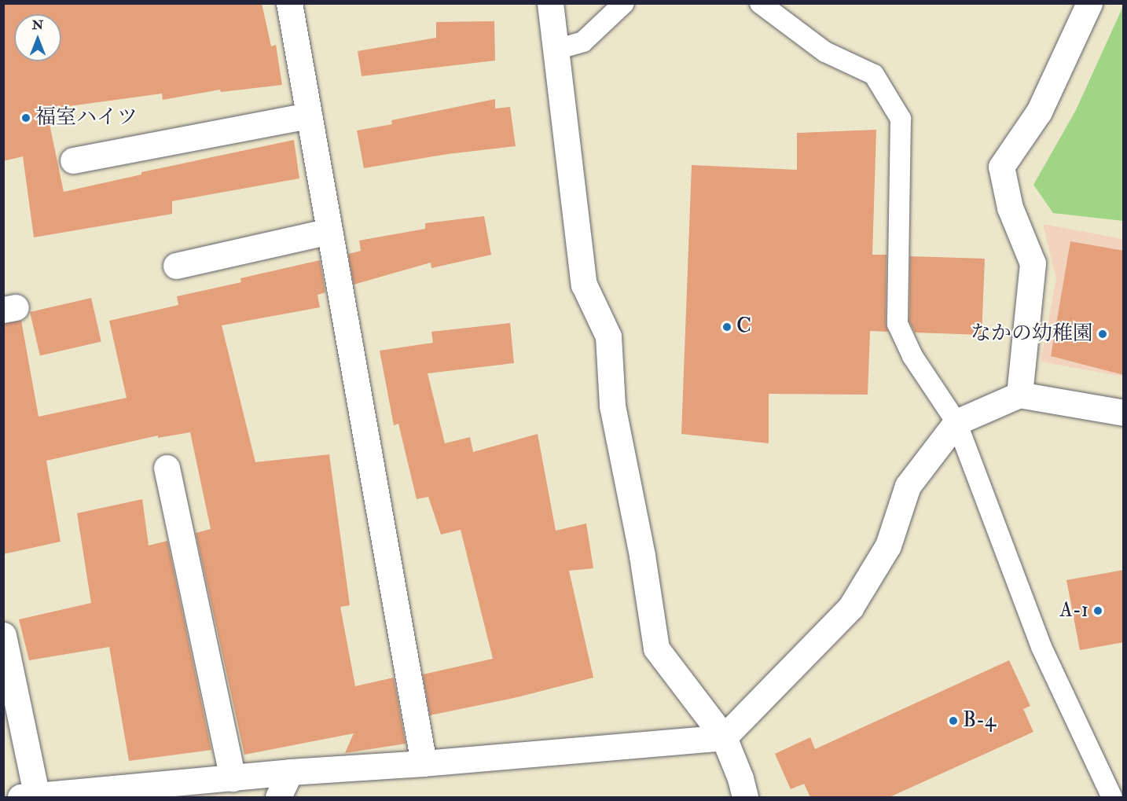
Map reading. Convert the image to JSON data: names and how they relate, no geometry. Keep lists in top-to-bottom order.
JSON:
{
  "places": [
    "福室ハイツ",
    "C",
    "なかの幼稚園",
    "A-1",
    "B-4"
  ],
  "north": "top"
}
